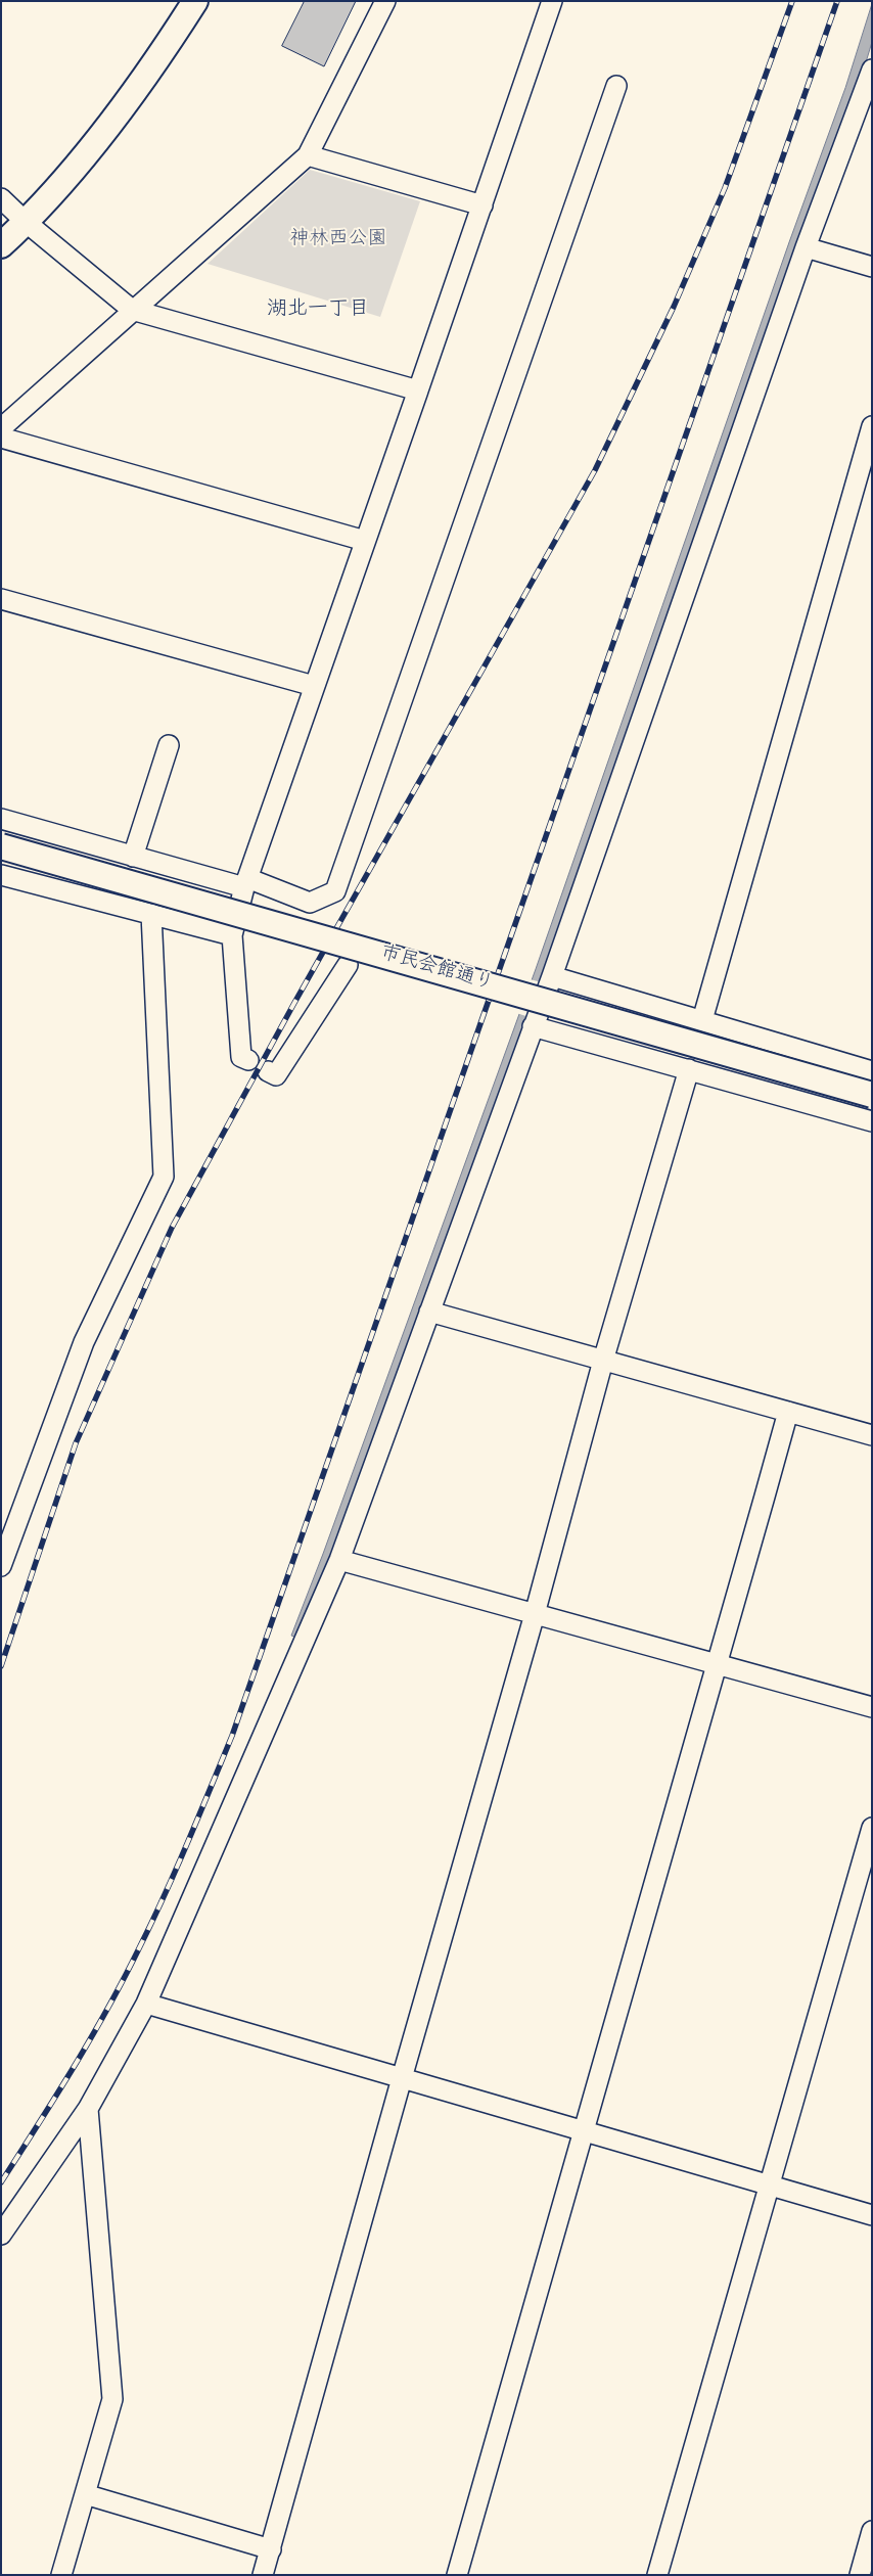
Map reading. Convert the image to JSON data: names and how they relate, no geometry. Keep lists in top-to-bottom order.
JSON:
{
  "streets": {
    "street": ["市民会館通り"]
  },
  "districts": ["湖北一丁目"],
  "parks": ["神林西公園"]
}
